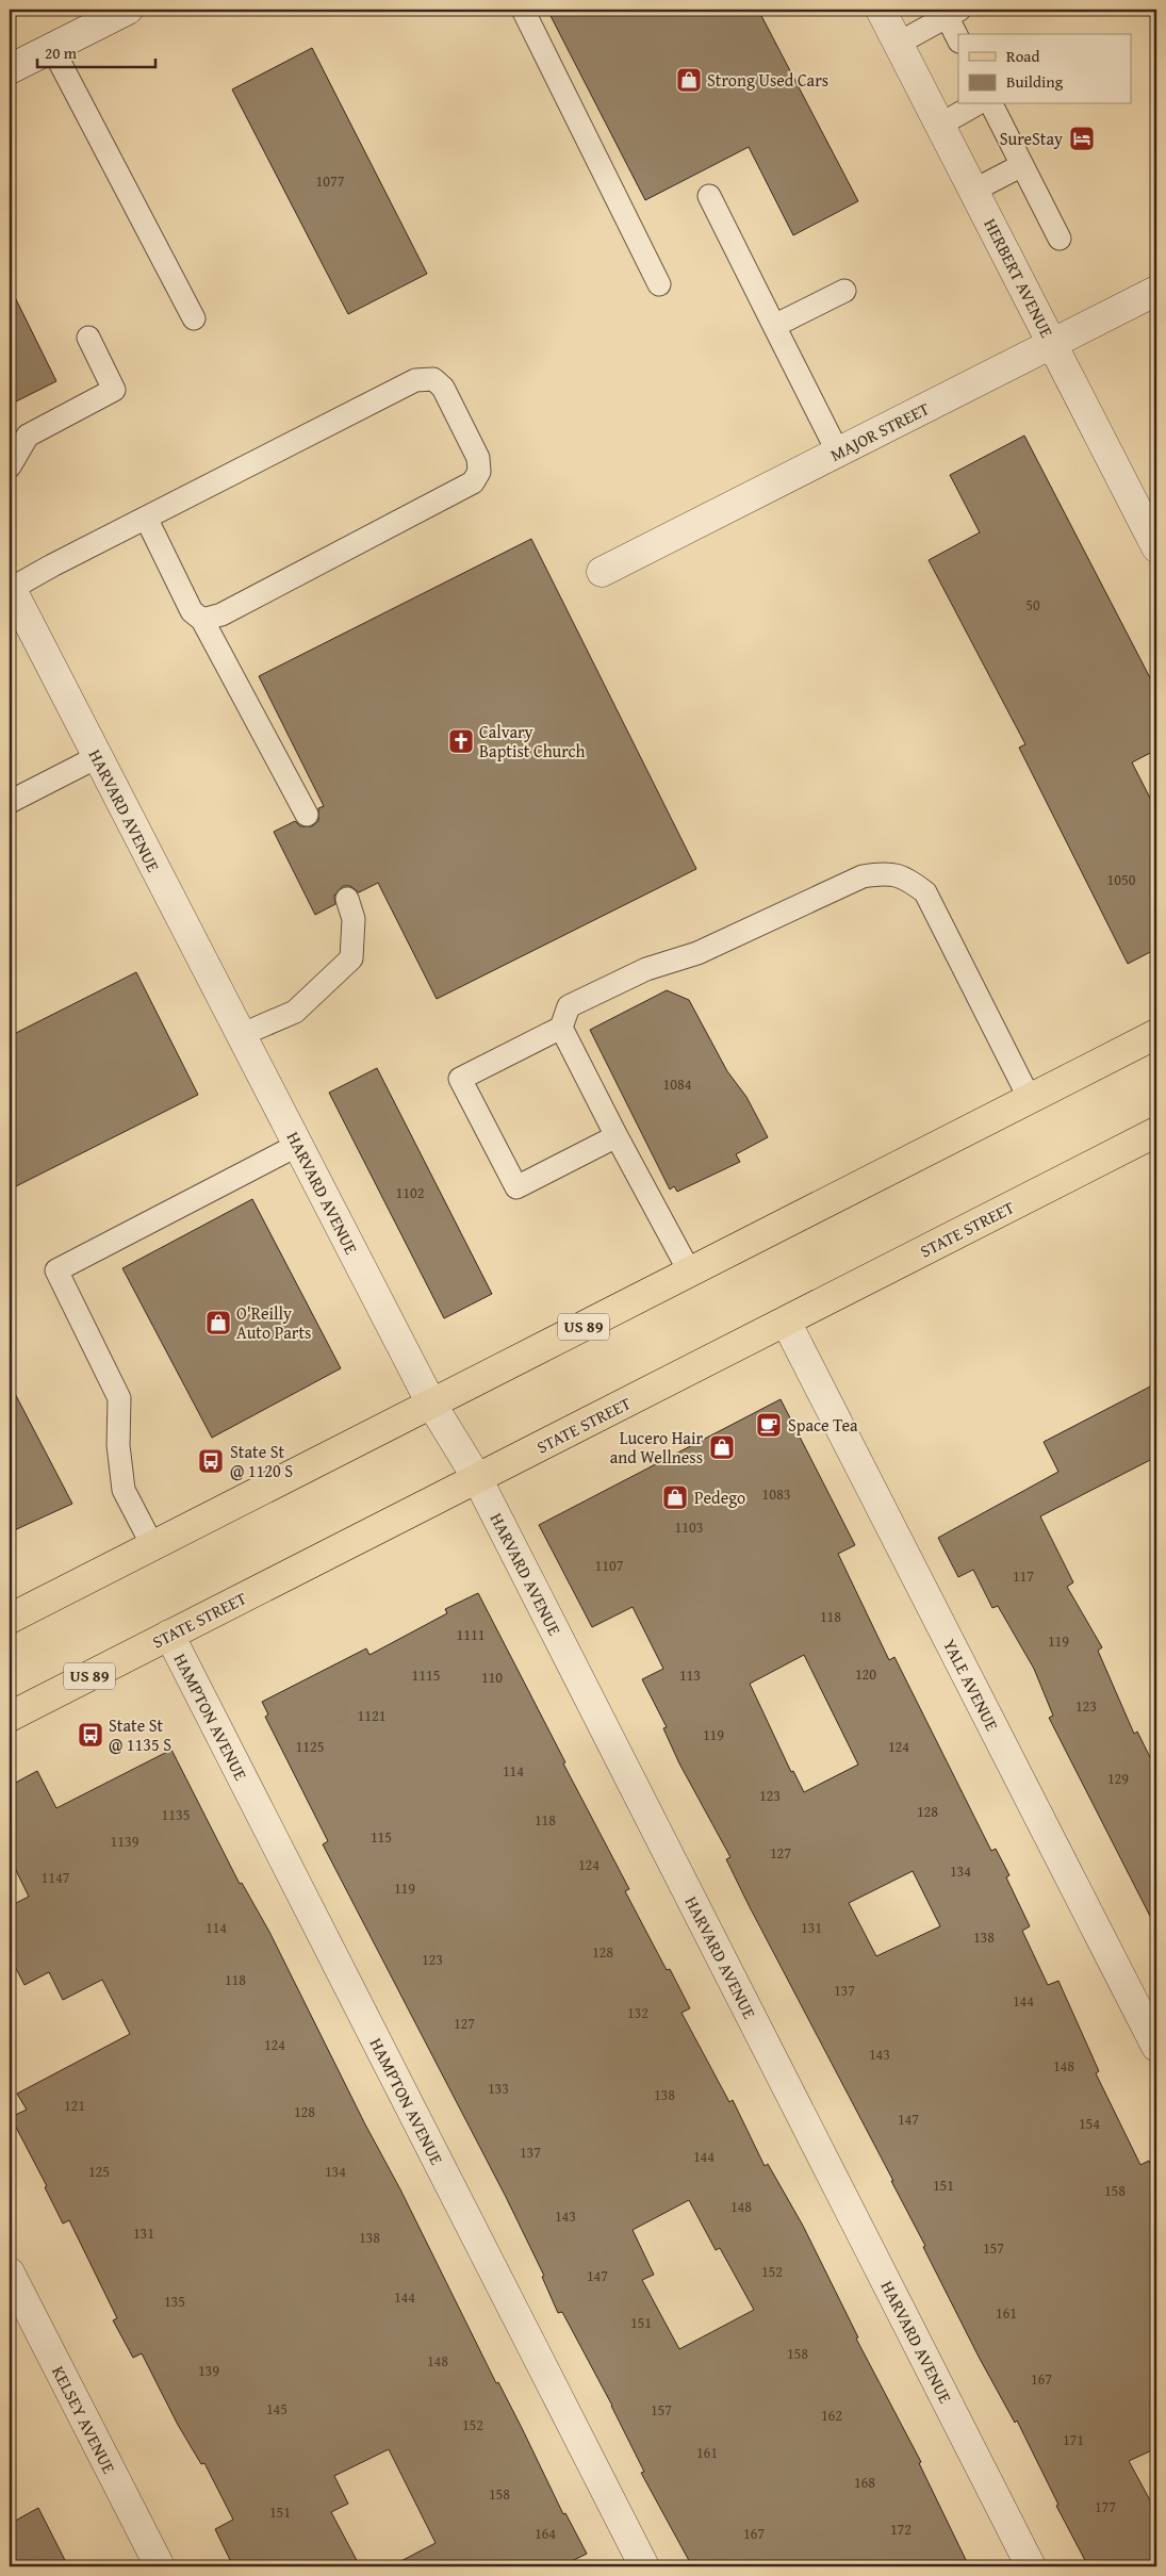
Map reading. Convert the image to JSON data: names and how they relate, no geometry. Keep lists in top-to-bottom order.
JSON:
{
  "streets": {
    "main road": ["STATE STREET", "US 89"],
    "street": [
      "HERBERT AVENUE",
      "MAJOR STREET",
      "HARVARD AVENUE",
      "YALE AVENUE",
      "HAMPTON AVENUE",
      "KELSEY AVENUE"
    ]
  },
  "crossings": [
    ["HERBERT AVENUE", "MAJOR STREET"],
    ["HARVARD AVENUE", "STATE STREET"],
    ["HARVARD AVENUE", "US 89"],
    ["STATE STREET", "YALE AVENUE"],
    ["STATE STREET", "HAMPTON AVENUE"]
  ],
  "places": {
    "shop": [
      "Strong Used Cars",
      "O'Reilly Auto Parts",
      "Lucero Hair and Wellness",
      "Pedego"
    ],
    "hotel": ["SureStay"],
    "church": ["Calvary Baptist Church"],
    "cafe": ["Space Tea"],
    "bus stop": ["State St @ 1120 S", "State St @ 1135 S"]
  },
  "house_numbers": [
    "1077",
    "50",
    "1050",
    "1084",
    "1102",
    "1083",
    "1103",
    "1107",
    "117",
    "118",
    "1111",
    "119",
    "120",
    "1115",
    "113",
    "110",
    "123",
    "1121",
    "119",
    "1125",
    "124",
    "114",
    "129",
    "123",
    "128",
    "1135",
    "118",
    "115",
    "1139",
    "127",
    "124",
    "134",
    "1147",
    "119",
    "114",
    "131",
    "138",
    "128",
    "123",
    "118",
    "137",
    "144",
    "132",
    "127",
    "124",
    "143",
    "148",
    "133",
    "138",
    "121",
    "128",
    "147",
    "154",
    "137",
    "144",
    "125",
    "134",
    "151",
    "158",
    "148",
    "143",
    "131",
    "138",
    "157",
    "152",
    "147",
    "144",
    "135",
    "161",
    "151",
    "158",
    "148",
    "139",
    "167",
    "145",
    "157",
    "162",
    "152",
    "171",
    "161",
    "168",
    "158",
    "177",
    "151",
    "172",
    "164",
    "167"
  ],
  "legend": ["Road", "Building"],
  "scale_bar": "20 m"
}
